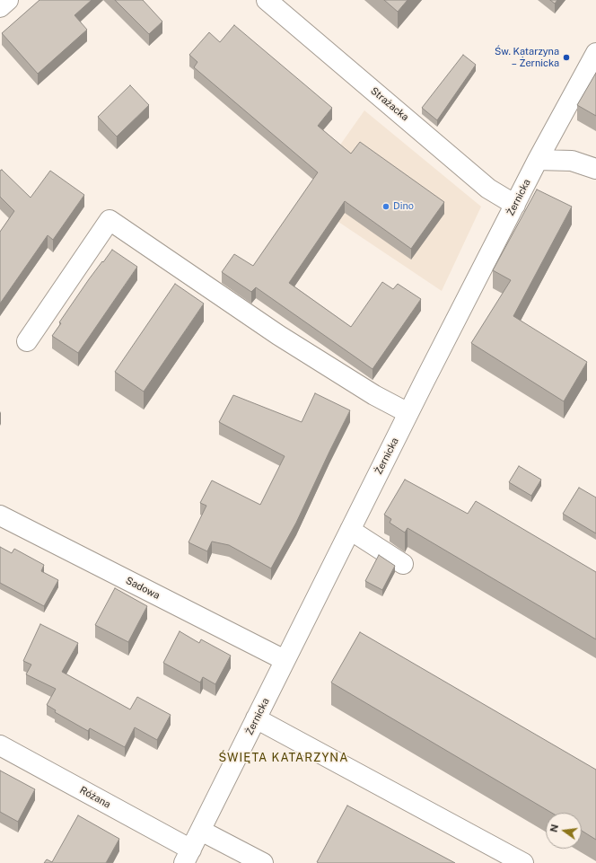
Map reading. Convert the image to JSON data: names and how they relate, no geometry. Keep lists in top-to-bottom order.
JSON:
{
  "streets": {
    "street": [
      "Strażacka",
      "Żernicka",
      "Sadowa",
      "Różana"
    ]
  },
  "crossings": [
    ["Strażacka", "Żernicka"],
    ["Żernicka", "Sadowa"],
    ["Żernicka", "Różana"]
  ],
  "districts": ["ŚWIĘTA KATARZYNA"],
  "places": ["Św. Katarzyna – Żernicka", "Dino"],
  "north": "left"
}
